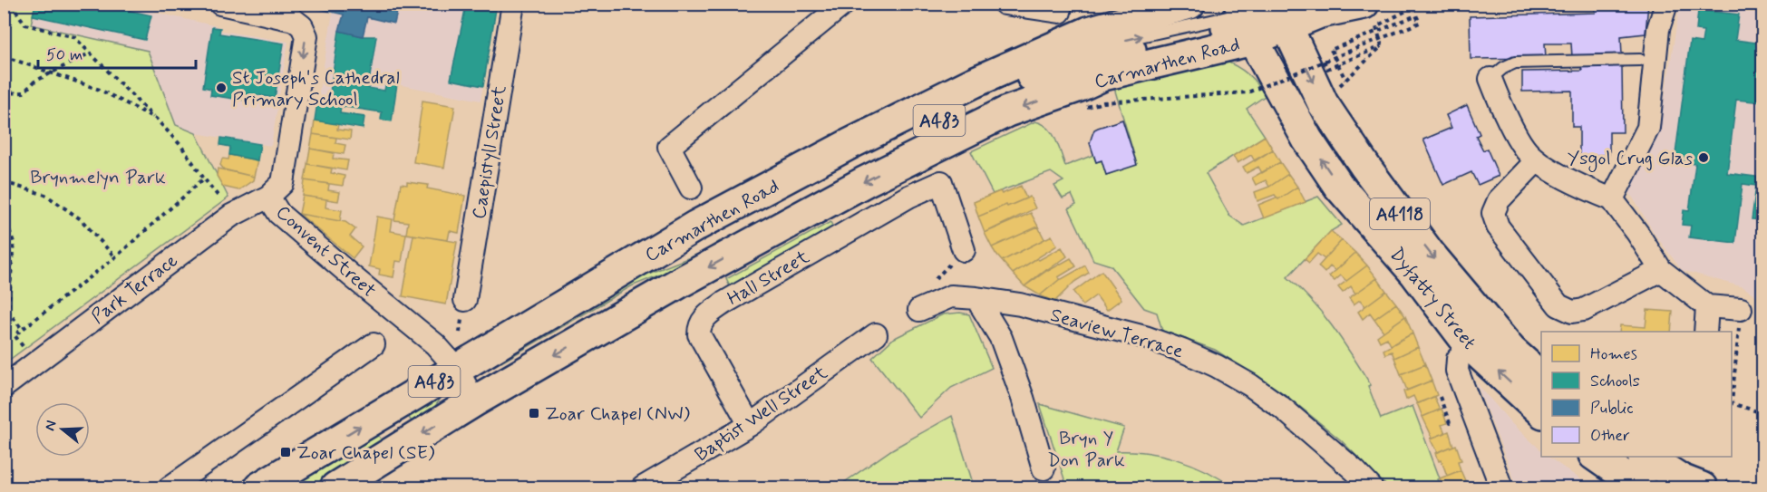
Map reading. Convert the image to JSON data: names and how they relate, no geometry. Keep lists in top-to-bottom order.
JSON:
{
  "streets": {
    "main road": [
      "Carmarthen Road",
      "A483",
      "A4118",
      "Dyfatty Street"
    ],
    "street": [
      "Caepistyll Street",
      "Convent Street",
      "Hall Street",
      "Park Terrace",
      "Seaview Terrace",
      "Baptist Well Street"
    ]
  },
  "crossings": [
    ["Carmarthen Road", "A483"],
    ["Carmarthen Road", "Convent Street"],
    ["Carmarthen Road", "Dyfatty Street"],
    ["A483", "Dyfatty Street"],
    ["Convent Street", "Park Terrace"],
    ["Hall Street", "Baptist Well Street"]
  ],
  "parks": ["Brynmelyn Park", "Bryn Y Don Park"],
  "places": {
    "other": ["St Joseph's Cathedral Primary School", "Ysgol Crug Glas"],
    "transit": ["Zoar Chapel (NW)", "Zoar Chapel (SE)"]
  },
  "legend": [
    "Homes",
    "Schools",
    "Public",
    "Other"
  ],
  "scale_bar": "50 m",
  "north": "left"
}
